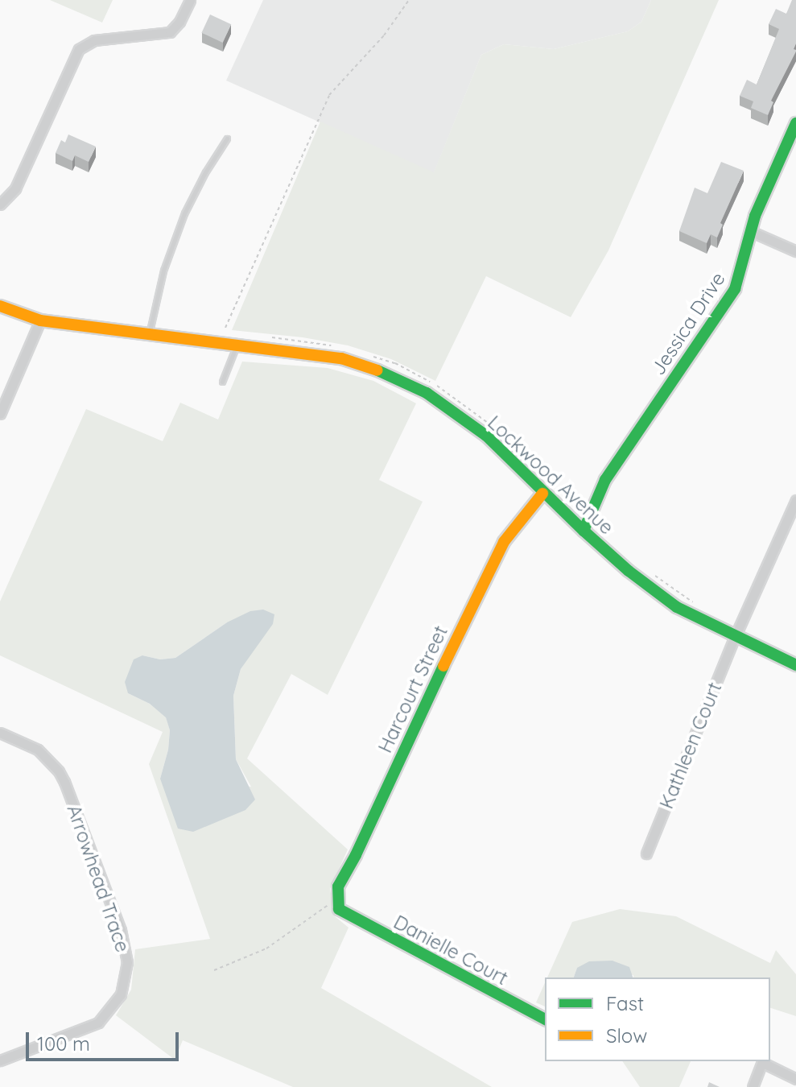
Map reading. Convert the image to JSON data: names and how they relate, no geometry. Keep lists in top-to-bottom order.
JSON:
{
  "streets": {
    "street": [
      "Jessica Drive",
      "Lockwood Avenue",
      "Harcourt Street",
      "Kathleen Court",
      "Arrowhead Trace",
      "Danielle Court"
    ]
  },
  "crossings": [
    ["Jessica Drive", "Lockwood Avenue"],
    ["Lockwood Avenue", "Harcourt Street"],
    ["Lockwood Avenue", "Kathleen Court"],
    ["Harcourt Street", "Danielle Court"]
  ],
  "legend": ["Fast", "Slow"],
  "scale_bar": "100 m"
}
